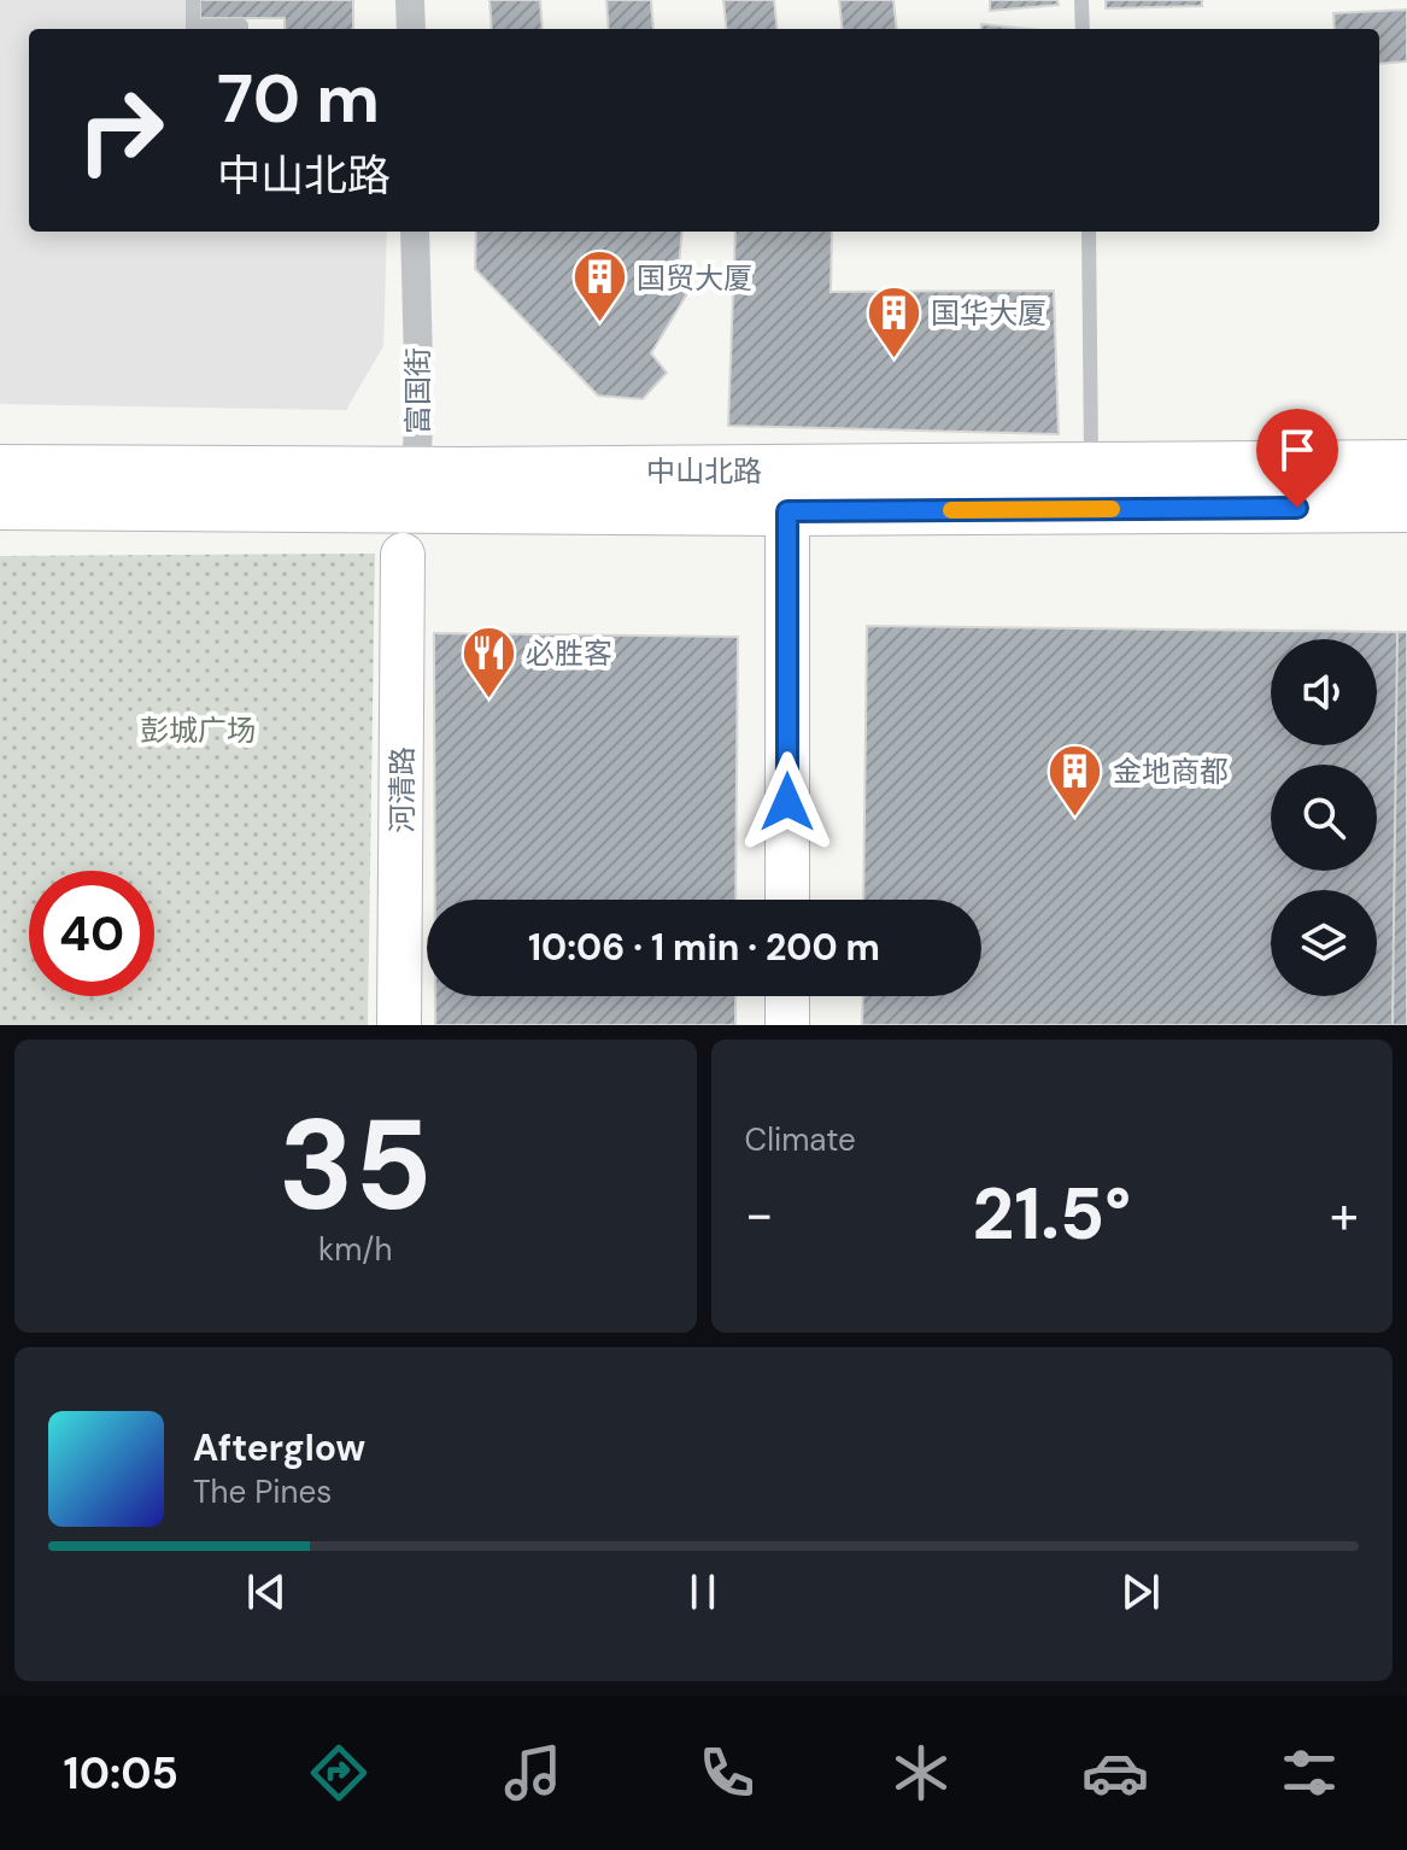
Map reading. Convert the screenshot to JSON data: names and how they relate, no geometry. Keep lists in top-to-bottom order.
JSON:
{
  "streets": {
    "main road": ["中山北路"],
    "street": ["富国街", "河清路"]
  },
  "crossings": [
    ["富国街", "中山北路"],
    ["富国街", "河清路"],
    ["中山北路", "河清路"]
  ],
  "parks": ["彭城广场"],
  "places": {
    "building": ["国贸大厦", "国华大厦", "金地商都"],
    "restaurant": ["必胜客"]
  },
  "page": {
    "turn": ["70 m", "中山北路"],
    "limit": "40",
    "trip": "10:06 · 1 min · 200 m",
    "tile": [
      ["35", "km/h"],
      "Climate"
    ],
    "heat": ["−", "21.5°", "+"],
    "song": ["Afterglow", "The Pines"],
    "tabs": "10:05"
  }
}
